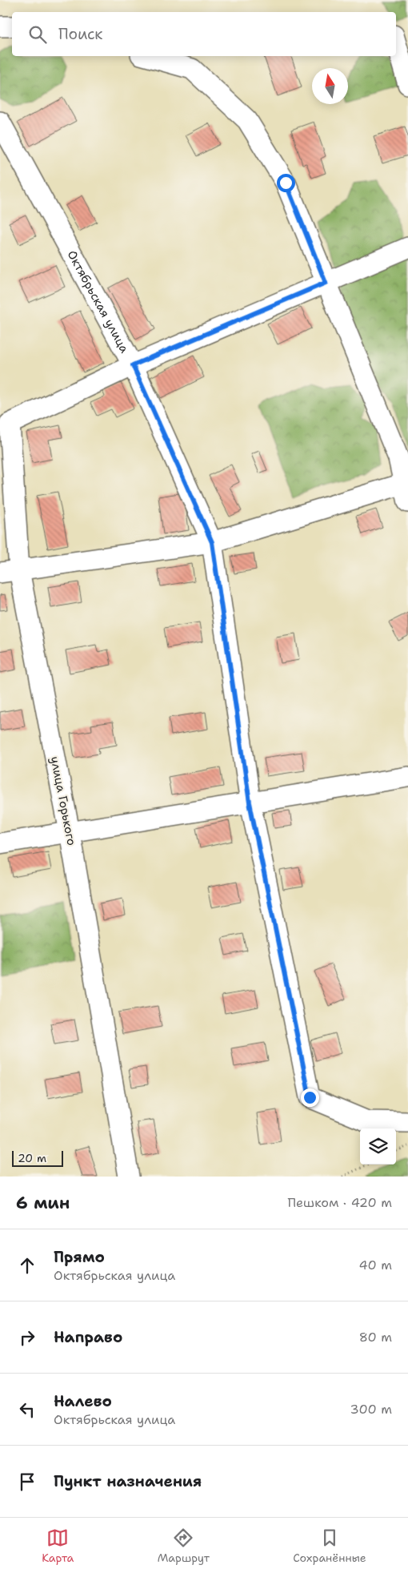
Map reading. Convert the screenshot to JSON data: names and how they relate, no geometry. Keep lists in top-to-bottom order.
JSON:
{
  "streets": {
    "street": ["Октябрьская улица", "улица Горького"]
  },
  "crossings": [
    ["Октябрьская улица", "улица Горького"]
  ],
  "scale_bar": "20 m",
  "north": "top",
  "page": {
    "search": "Поиск",
    "scale": "20 m",
    "heading": ["6 мин", "Пешком · 420 m"],
    "list": [
      ["Прямо", "Октябрьская улица", "40 m"],
      ["Направо", "80 m"],
      ["Налево", "Октябрьская улица", "300 m"],
      "Пункт назначения"
    ],
    "nav": ["Карта", "Маршрут", "Сохранённые"]
  }
}
